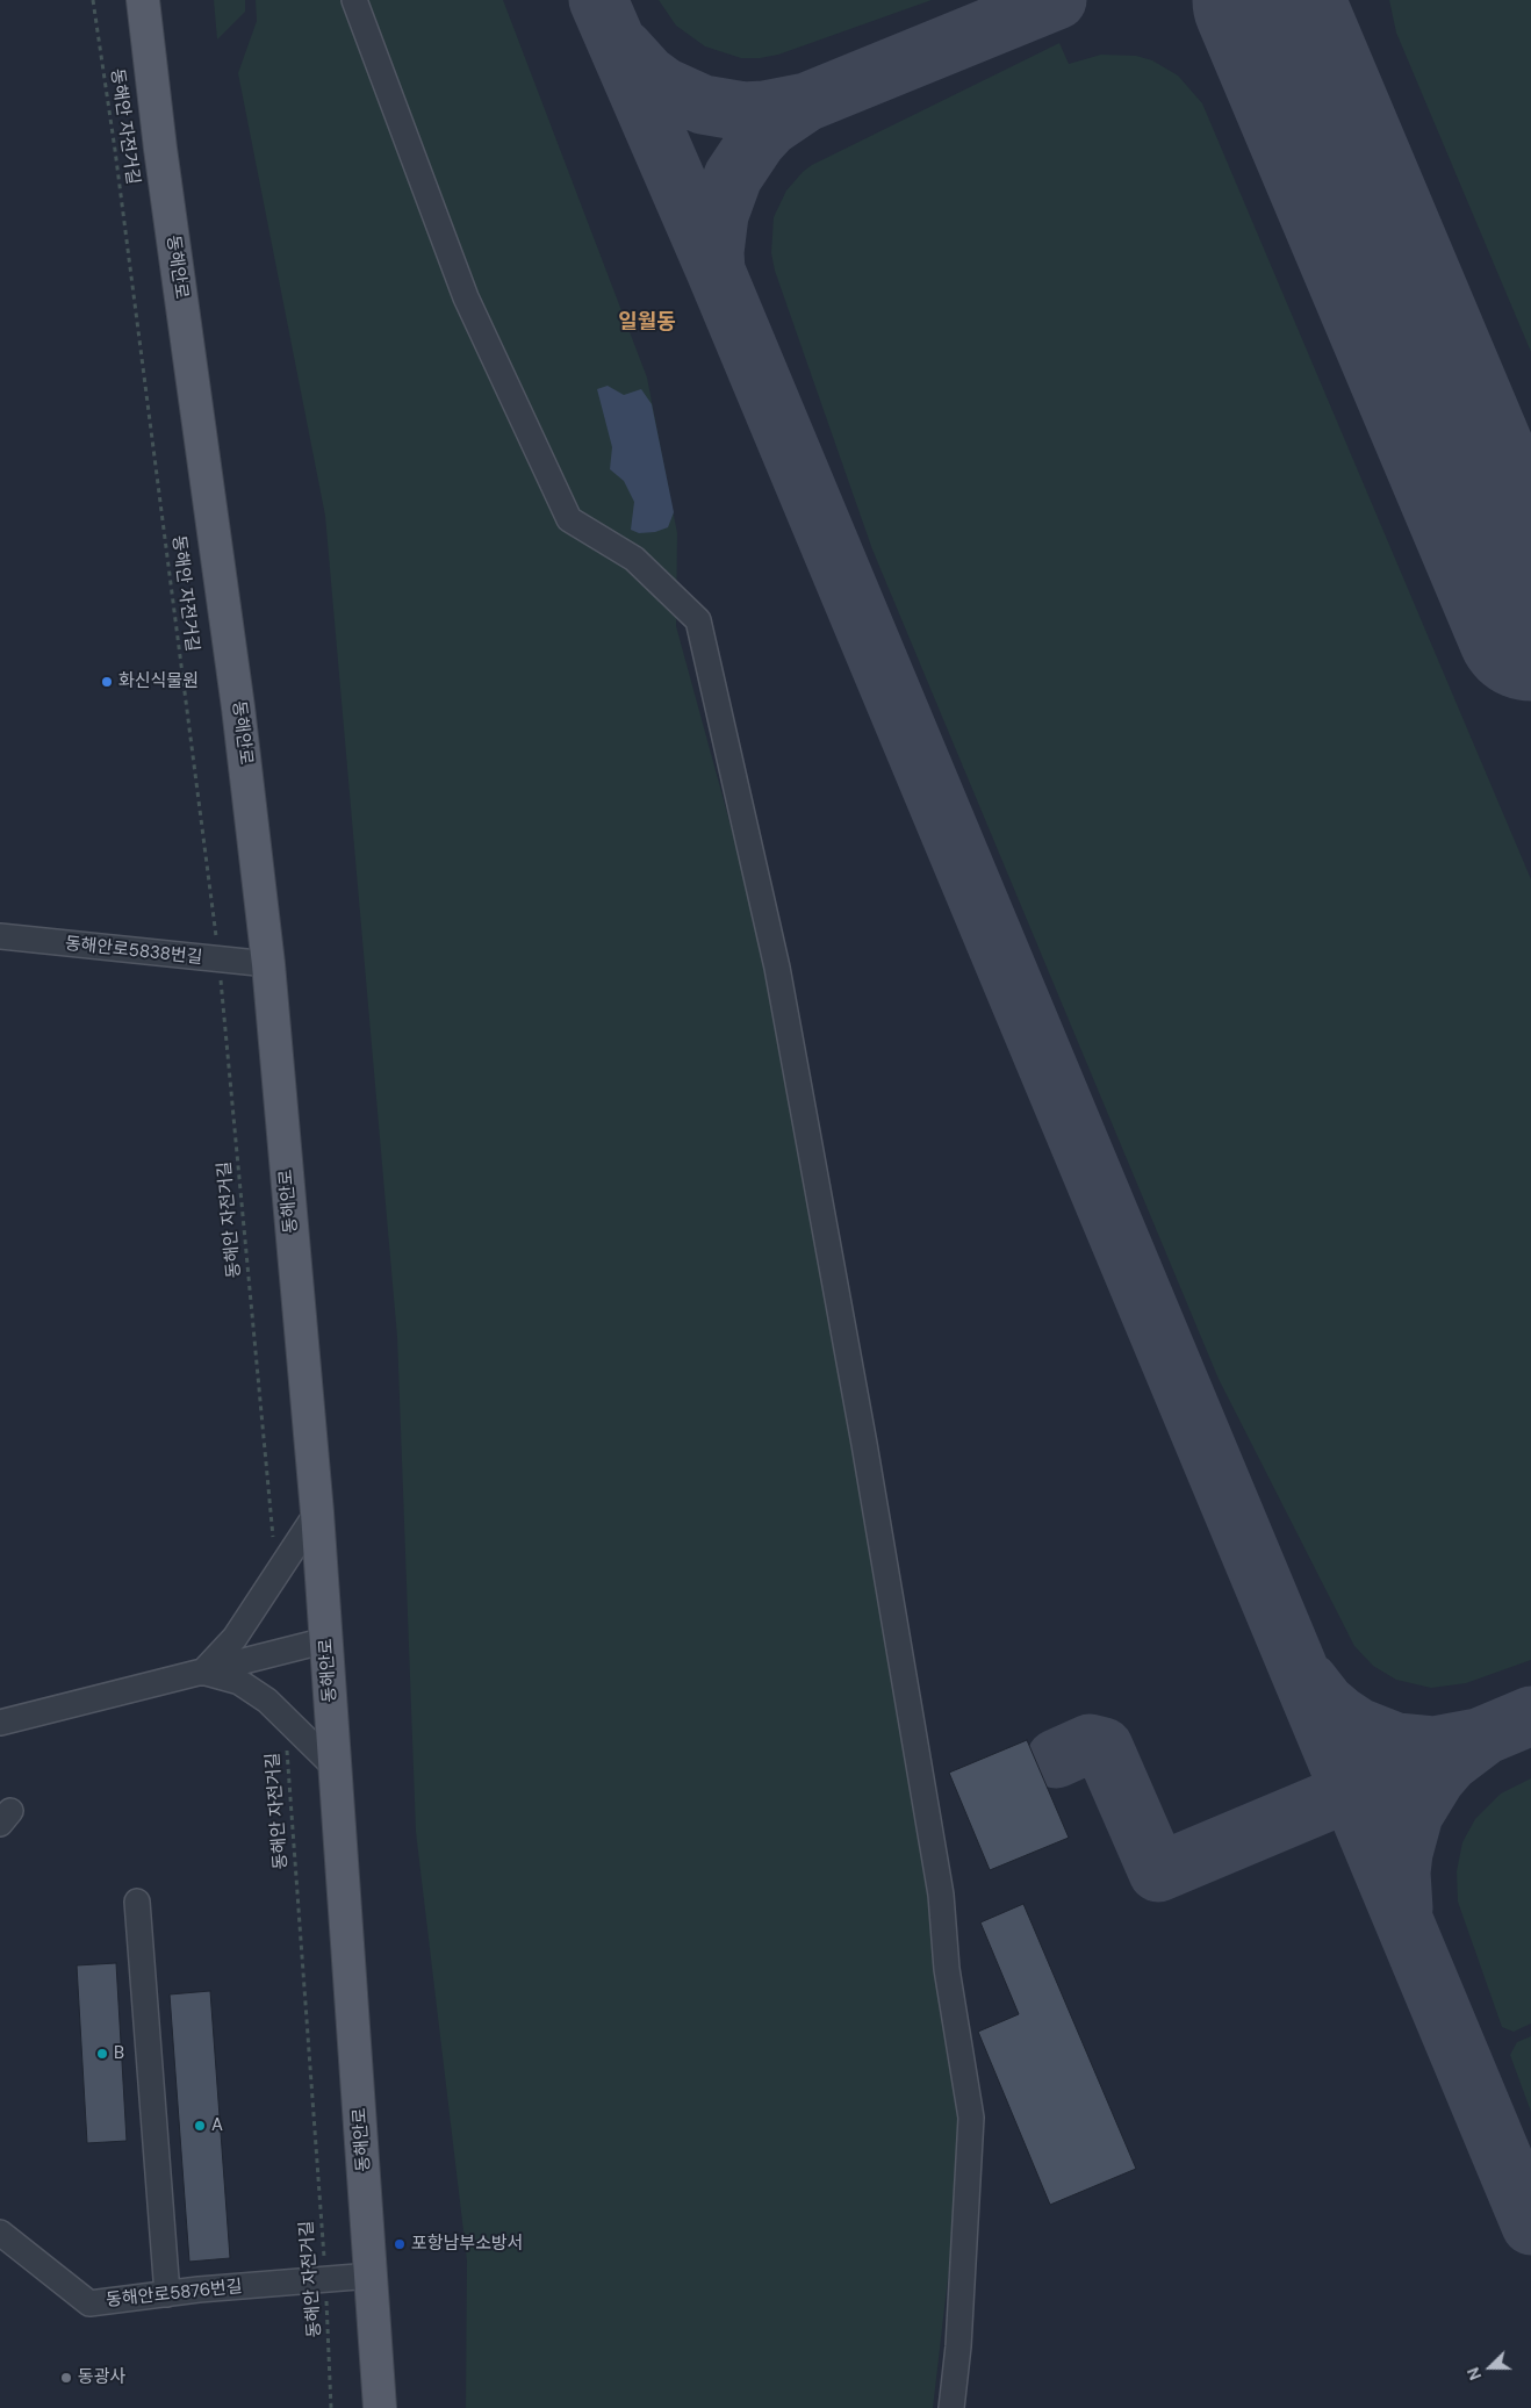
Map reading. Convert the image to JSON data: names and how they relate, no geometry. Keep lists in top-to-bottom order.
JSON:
{
  "streets": {
    "main road": ["동해안로"],
    "street": ["동해안로5838번길", "동해안로5876번길"],
    "path": ["동해안 자전거길"]
  },
  "crossings": [
    ["동해안 자전거길", "동해안로5838번길"],
    ["동해안 자전거길", "동해안로5876번길"],
    ["동해안로", "동해안로5838번길"],
    ["동해안로", "동해안로5876번길"]
  ],
  "districts": ["일월동"],
  "places": [
    "화신식물원",
    "B",
    "A",
    "포항남부소방서",
    "동광사"
  ],
  "north": "left"
}
